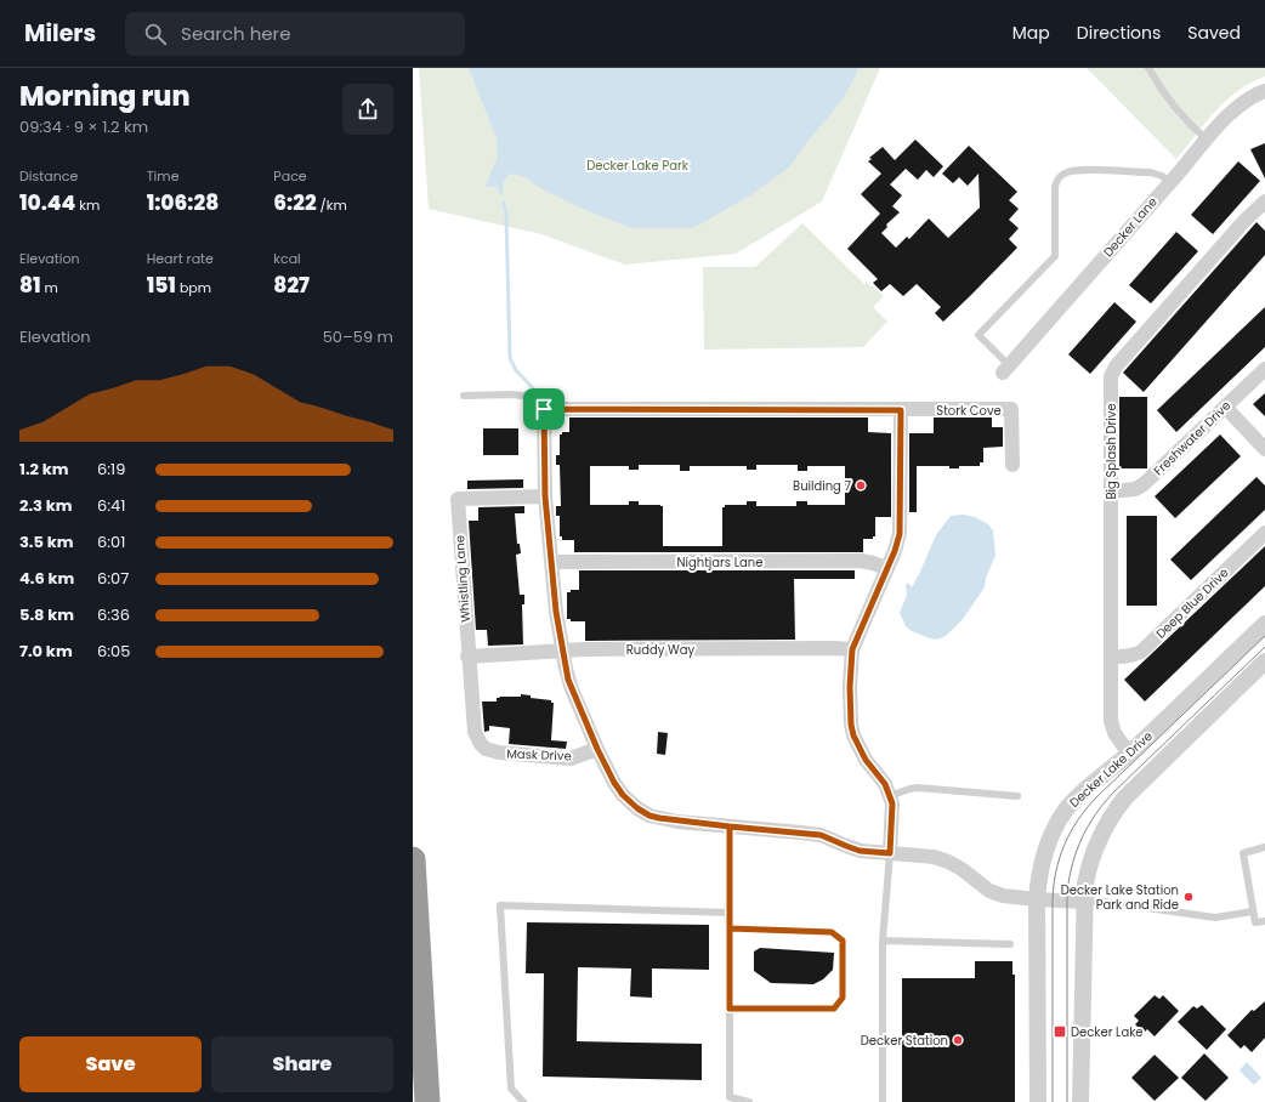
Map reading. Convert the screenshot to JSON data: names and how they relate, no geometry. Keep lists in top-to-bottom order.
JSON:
{
  "streets": {
    "street": [
      "Decker Lane",
      "Stork Cove",
      "Freshwater Drive",
      "Big Splash Drive",
      "Nightjars Lane",
      "Whistling Lane",
      "Deep Blue Drive",
      "Ruddy Way",
      "Mask Drive",
      "Decker Lake Drive"
    ]
  },
  "crossings": [
    ["Freshwater Drive", "Big Splash Drive"],
    ["Big Splash Drive", "Deep Blue Drive"],
    ["Big Splash Drive", "Decker Lake Drive"],
    ["Whistling Lane", "Ruddy Way"],
    ["Whistling Lane", "Mask Drive"]
  ],
  "parks": ["Decker Lake Park"],
  "places": {
    "other": ["Building 7", "Decker Lake Station Park and Ride", "Decker Station"],
    "transit": ["Decker Lake"]
  },
  "page": {
    "header": "Milers",
    "search": "Search here",
    "nav": ["Map", "Directions", "Saved"],
    "heading": ["Morning run", "09:34 · 9 × 1.2 km"],
    "stats": [
      ["Distance", "10.44 km"],
      ["Time", "1:06:28"],
      ["Pace", "6:22 /km"],
      ["Elevation", "81 m"],
      ["Heart rate", "151 bpm"],
      ["kcal", "827"]
    ],
    "chart": ["Elevation", "50–59 m"],
    "list": [
      {
        "name": "1.2 km",
        "note": "6:19"
      },
      {
        "name": "2.3 km",
        "note": "6:41"
      },
      {
        "name": "3.5 km",
        "note": "6:01"
      },
      {
        "name": "4.6 km",
        "note": "6:07"
      },
      {
        "name": "5.8 km",
        "note": "6:36"
      },
      {
        "name": "7.0 km",
        "note": "6:05"
      }
    ],
    "buttons": ["Save", "Share"]
  }
}
